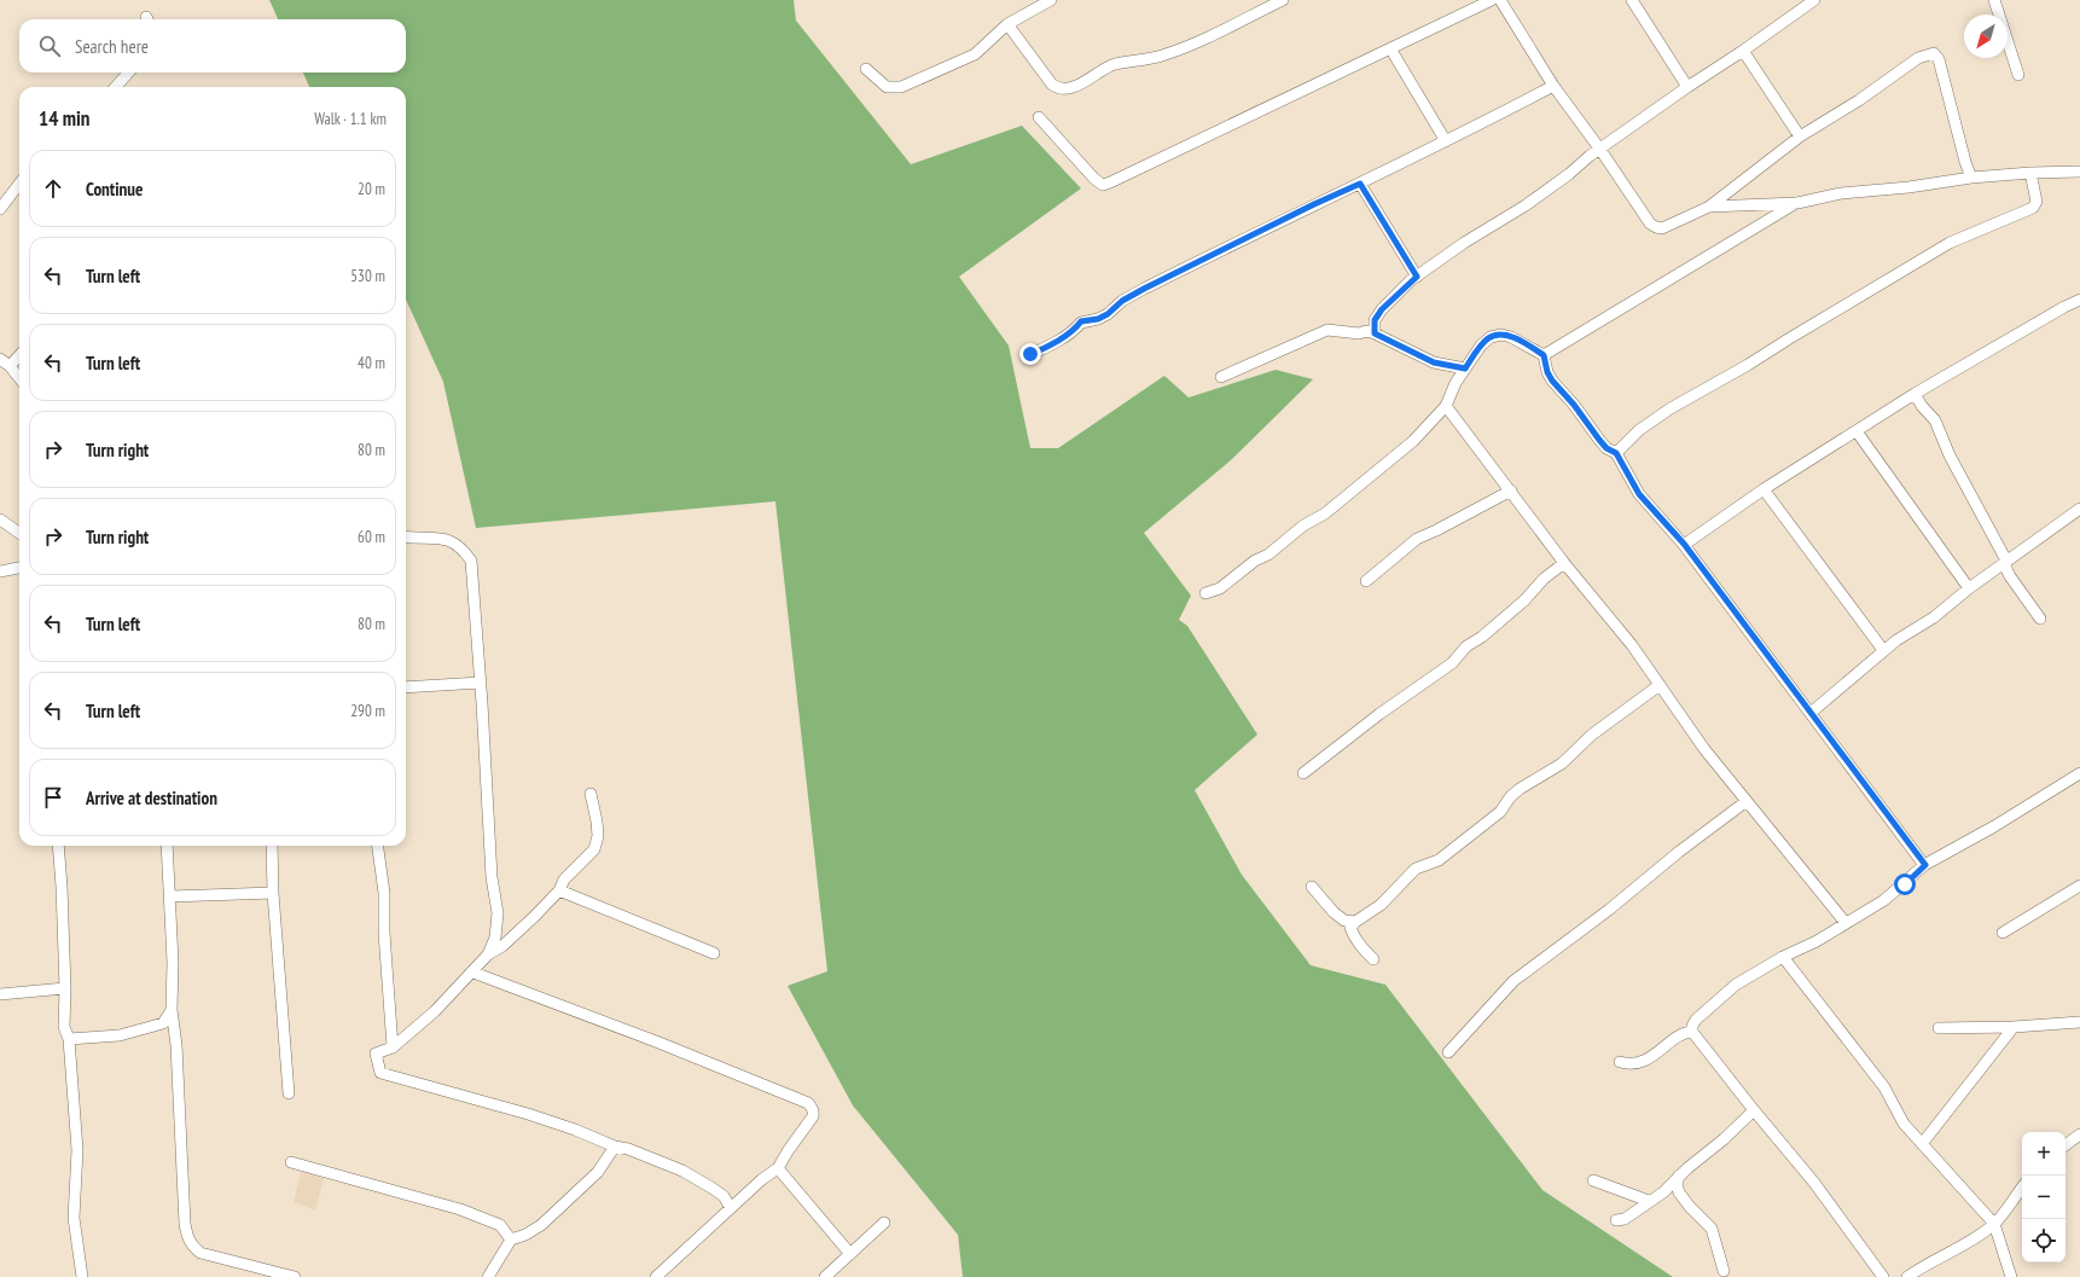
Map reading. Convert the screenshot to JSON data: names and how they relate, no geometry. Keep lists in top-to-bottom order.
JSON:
{
  "north": "bottom left",
  "page": {
    "search": "Search here",
    "heading": ["14 min", "Walk · 1.1 km"],
    "list": [
      ["Continue", "20 m"],
      ["Turn left", "530 m"],
      ["Turn left", "40 m"],
      ["Turn right", "80 m"],
      ["Turn right", "60 m"],
      ["Turn left", "80 m"],
      ["Turn left", "290 m"],
      "Arrive at destination"
    ],
    "map_buttons": ["+", "−"]
  }
}
